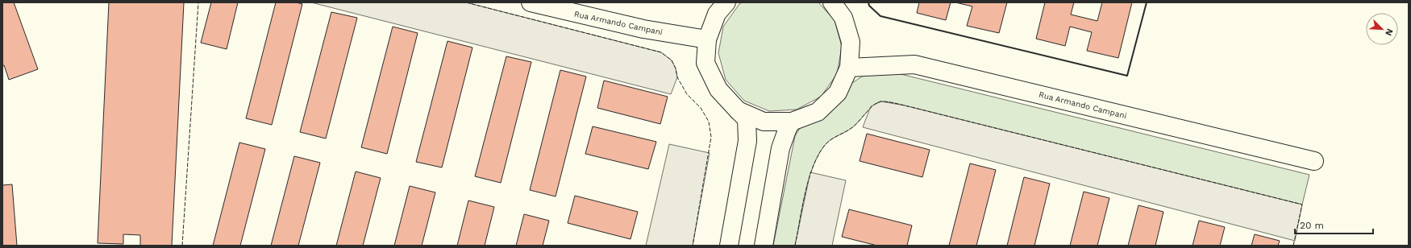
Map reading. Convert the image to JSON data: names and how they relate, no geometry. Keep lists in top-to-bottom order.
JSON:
{
  "streets": {
    "street": ["Rua Armando Campani"]
  },
  "scale_bar": "20 m",
  "north": "bottom right"
}
